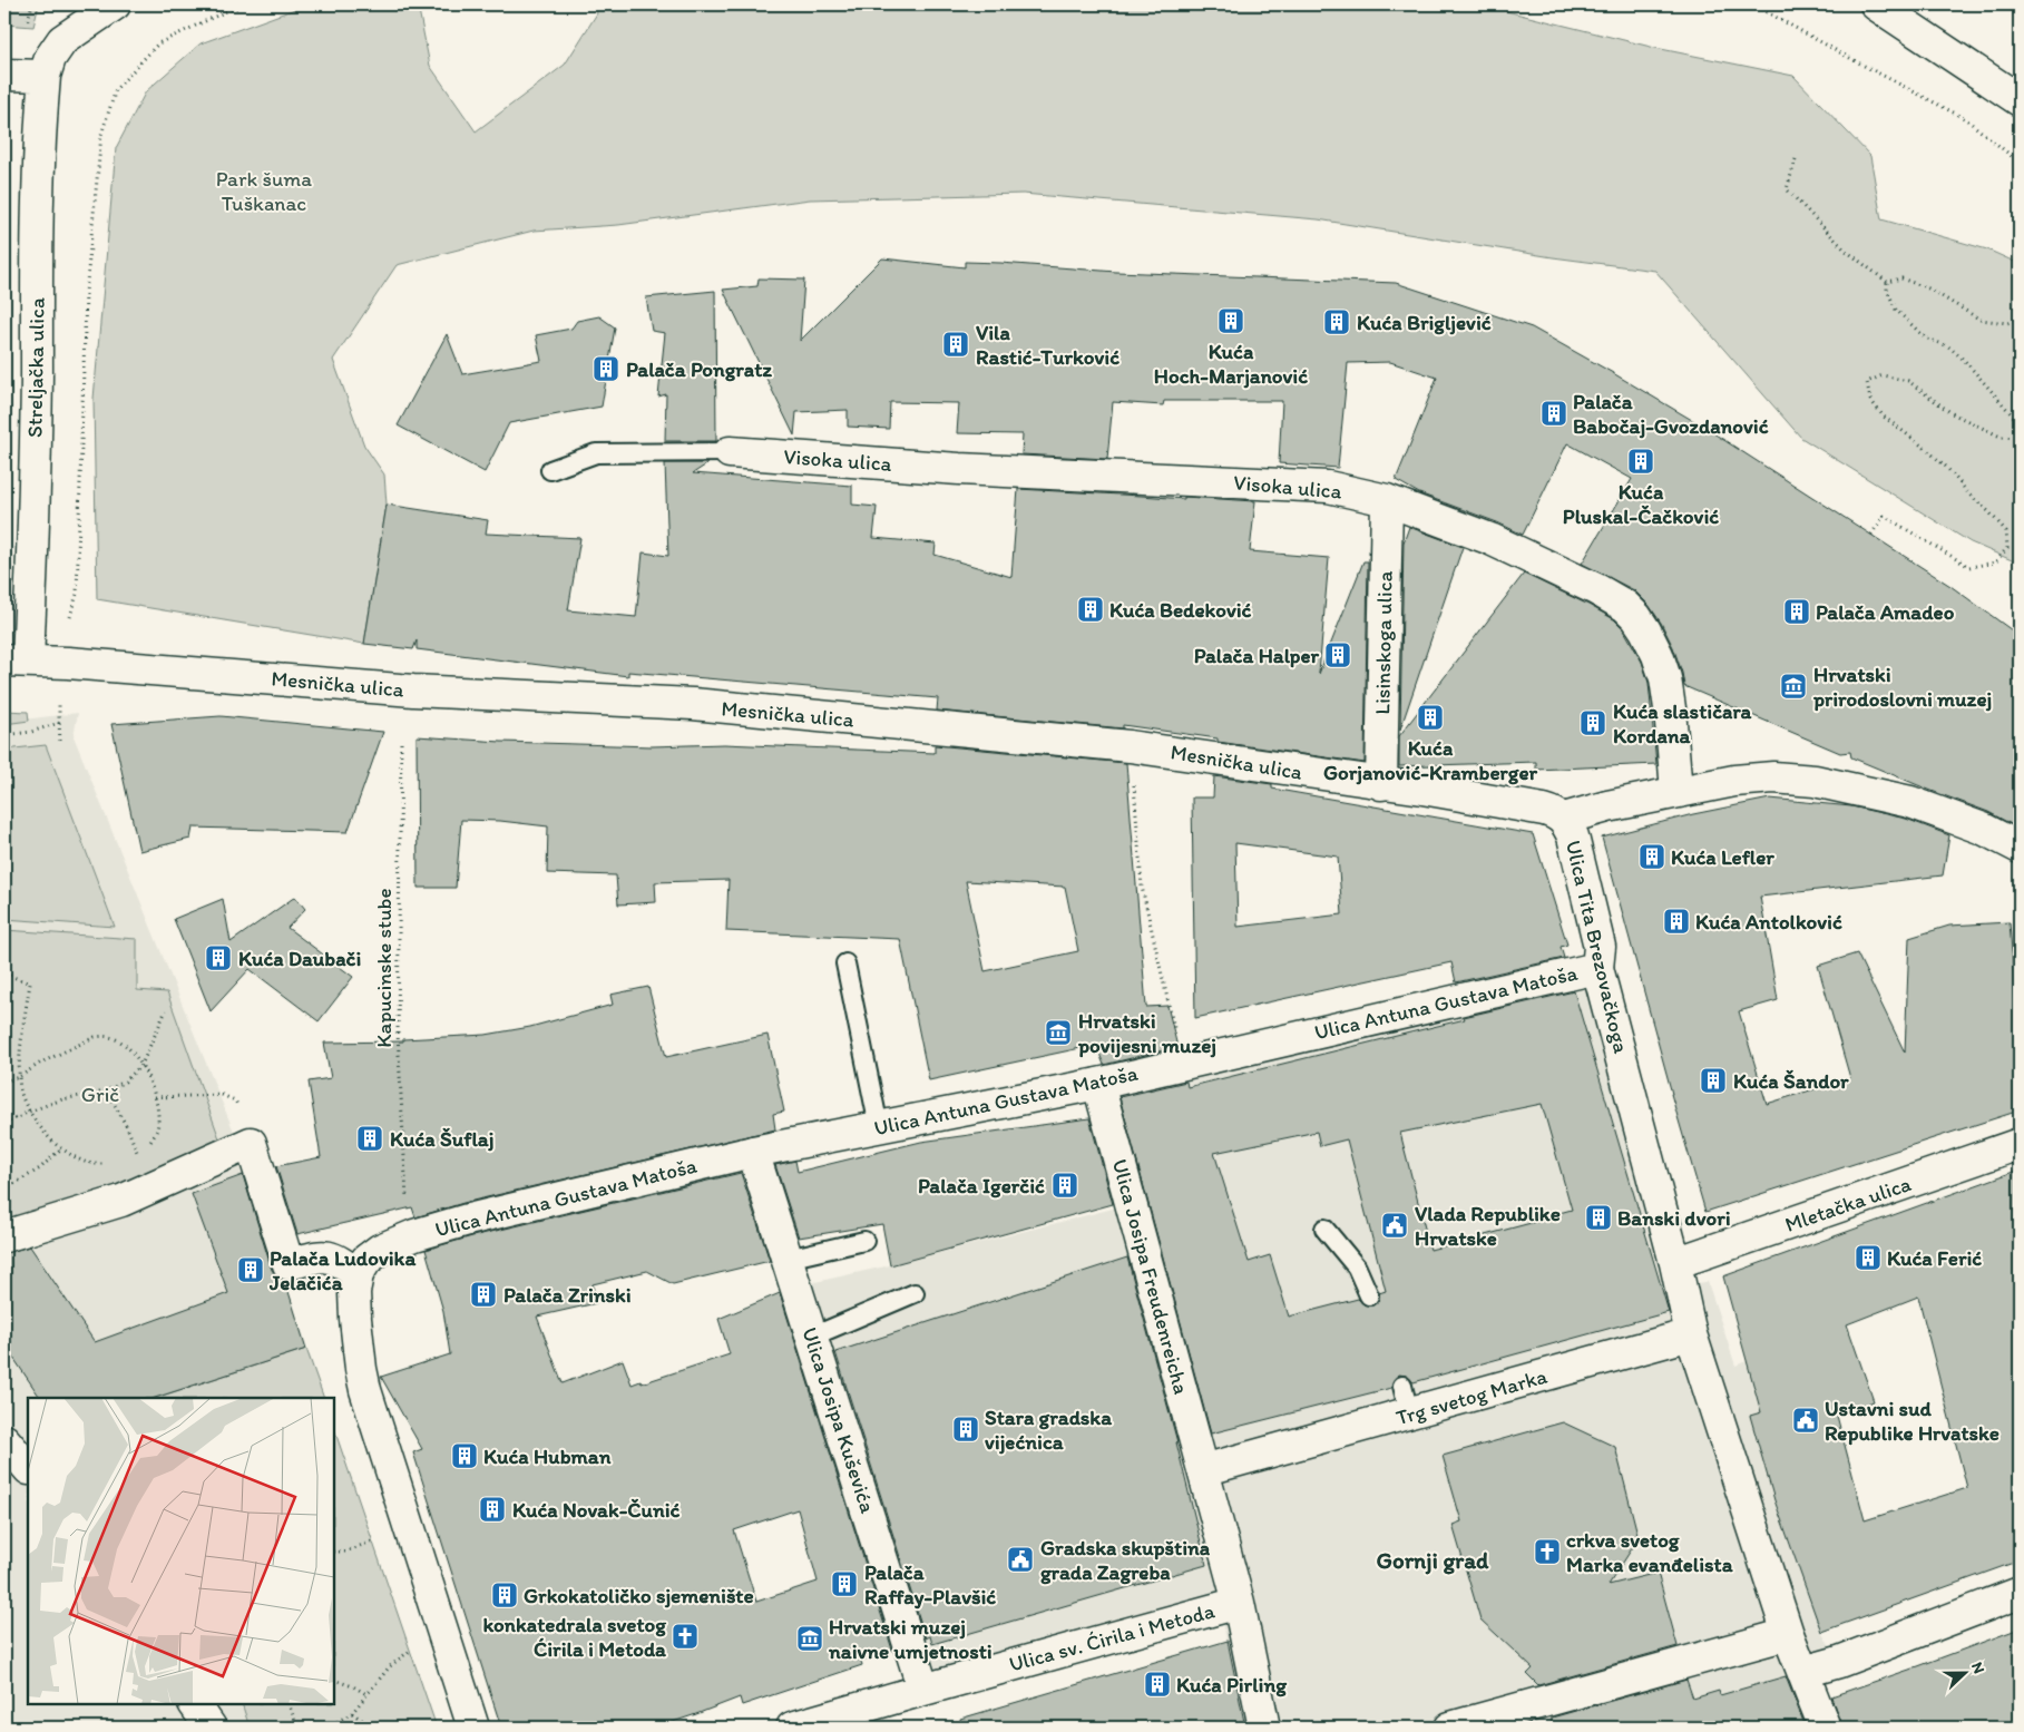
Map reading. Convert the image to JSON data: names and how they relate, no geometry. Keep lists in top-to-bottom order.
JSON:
{
  "streets": {
    "street": [
      "Streljačka ulica",
      "Visoka ulica",
      "Lisinskoga ulica",
      "Mesnička ulica",
      "Ulica Tita Brezovačkoga",
      "Ulica Antuna Gustava Matoša",
      "Mletačka ulica",
      "Ulica Josipa Freudenreicha",
      "Trg svetog Marka",
      "Ulica Josipa Kuševića",
      "Ulica sv. Ćirila i Metoda"
    ],
    "path": ["Kapucinske stube"]
  },
  "crossings": [
    ["Streljačka ulica", "Mesnička ulica"],
    ["Visoka ulica", "Lisinskoga ulica"],
    ["Lisinskoga ulica", "Mesnička ulica"],
    ["Mesnička ulica", "Ulica Tita Brezovačkoga"],
    ["Ulica Tita Brezovačkoga", "Ulica Antuna Gustava Matoša"],
    ["Ulica Tita Brezovačkoga", "Mletačka ulica"],
    ["Ulica Tita Brezovačkoga", "Trg svetog Marka"],
    ["Ulica Antuna Gustava Matoša", "Ulica Josipa Freudenreicha"],
    ["Ulica Antuna Gustava Matoša", "Ulica Josipa Kuševića"],
    ["Ulica Josipa Freudenreicha", "Trg svetog Marka"],
    ["Ulica Josipa Kuševića", "Ulica sv. Ćirila i Metoda"]
  ],
  "districts": ["Gornji grad"],
  "parks": ["Park šuma Tuškanac", "Grič"],
  "places": {
    "building": [
      "Kuća Hoch-Marjanović",
      "Kuća Brigljević",
      "Vila Rastić-Turković",
      "Palača Pongratz",
      "Palača Babočaj-Gvozdanović",
      "Kuća Pluskal-Čačković",
      "Kuća Bedeković",
      "Palača Amadeo",
      "Palača Halper",
      "Kuća Gorjanović-Kramberger",
      "Kuća slastičara Kordana",
      "Kuća Lefler",
      "Kuća Antolković",
      "Kuća Daubači",
      "Kuća Šandor",
      "Kuća Šuflaj",
      "Palača Igerčić",
      "Banski dvori",
      "Kuća Ferić",
      "Palača Ludovika Jelačića",
      "Palača Zrinski",
      "Stara gradska vijećnica",
      "Kuća Hubman",
      "Kuća Novak-Čunić",
      "Palača Raffay-Plavšić",
      "Grkokatoličko sjemenište",
      "Kuća Pirling"
    ],
    "museum": ["Hrvatski prirodoslovni muzej", "Hrvatski povijesni muzej", "Hrvatski muzej naivne umjetnosti"],
    "public building": ["Vlada Republike Hrvatske", "Ustavni sud Republike Hrvatske", "Gradska skupština grada Zagreba"],
    "church": ["crkva svetog Marka evanđelista", "konkatedrala svetog Ćirila i Metoda"]
  },
  "north": "right"
}
